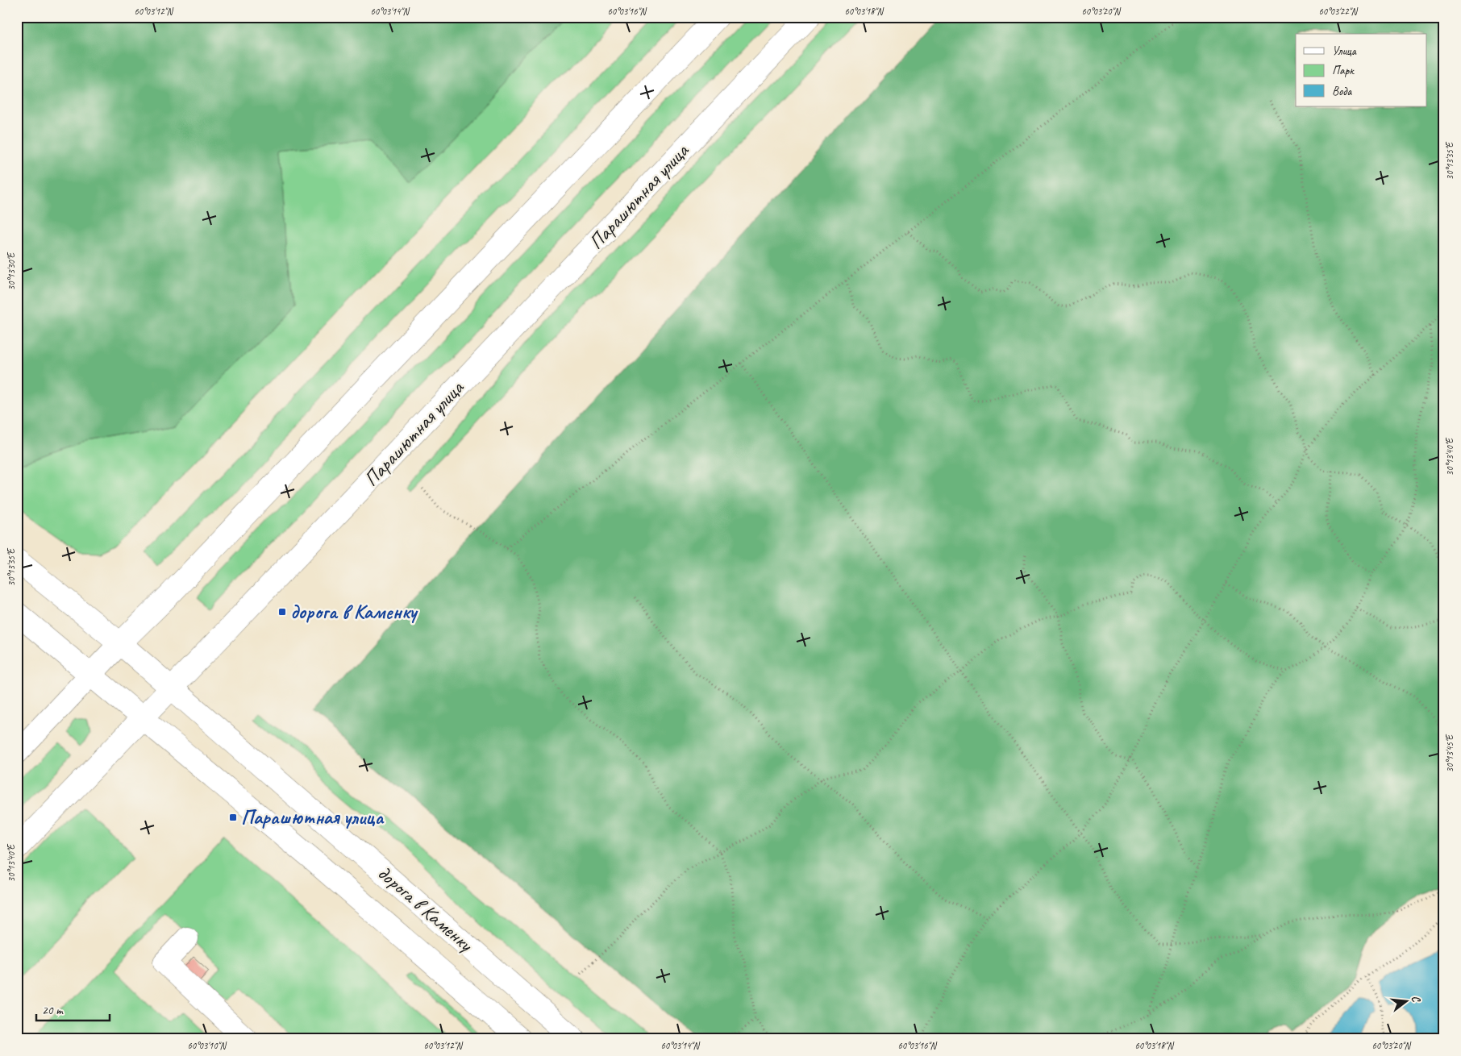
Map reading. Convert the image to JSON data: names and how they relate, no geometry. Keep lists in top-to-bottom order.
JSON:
{
  "streets": {
    "main road": ["Парашютная улица", "дорога в Каменку"]
  },
  "crossings": [
    ["Парашютная улица", "дорога в Каменку"]
  ],
  "places": {
    "transit": ["дорога в Каменку", "Парашютная улица"]
  },
  "legend": ["Улица", "Парк", "Вода"],
  "scale_bar": "20 m",
  "north": "right",
  "coordinates": [
    "60°03'12\"N",
    "60°03'14\"N",
    "60°03'16\"N",
    "60°03'18\"N",
    "60°03'20\"N",
    "60°03'22\"N",
    "30°13'35\"E",
    "30°13'30\"E",
    "30°13'40\"E",
    "30°13'45\"E",
    "60°03'10\"N"
  ]
}
